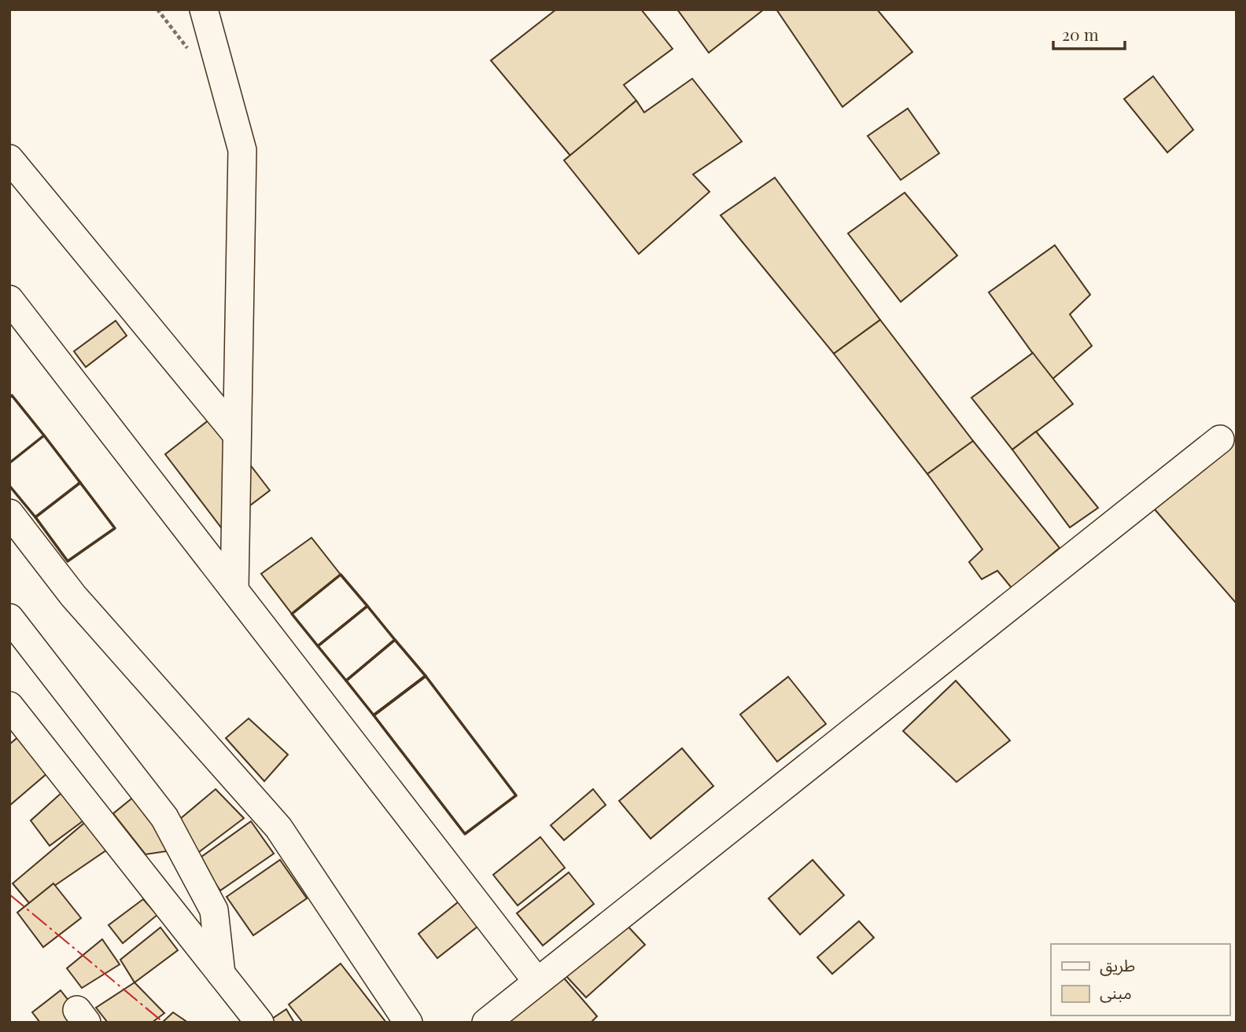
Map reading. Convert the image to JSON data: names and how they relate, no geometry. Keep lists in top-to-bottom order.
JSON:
{
  "legend": ["طريق", "مبنى"],
  "scale_bar": "20 m"
}
